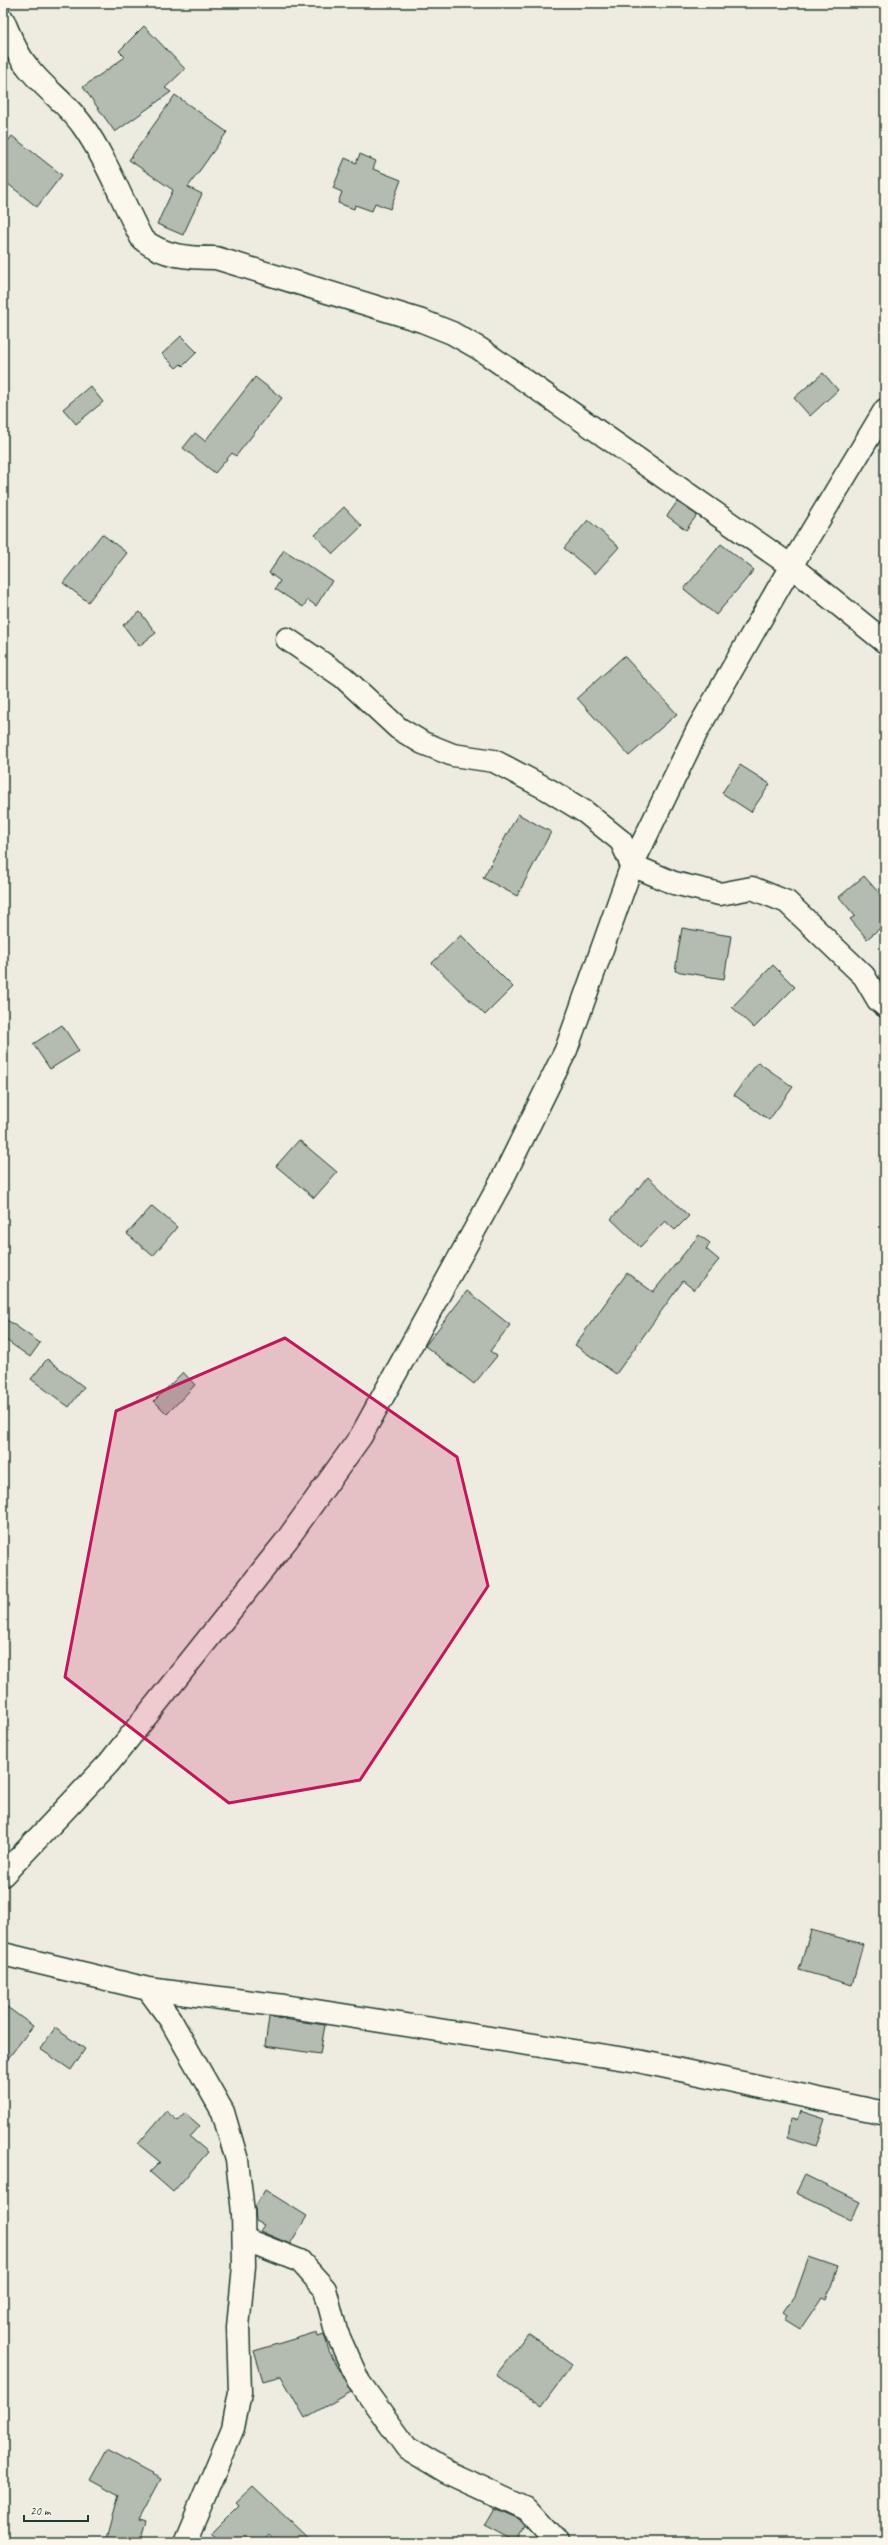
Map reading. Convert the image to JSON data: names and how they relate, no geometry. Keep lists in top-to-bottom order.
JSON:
{
  "scale_bar": "20 m"
}
